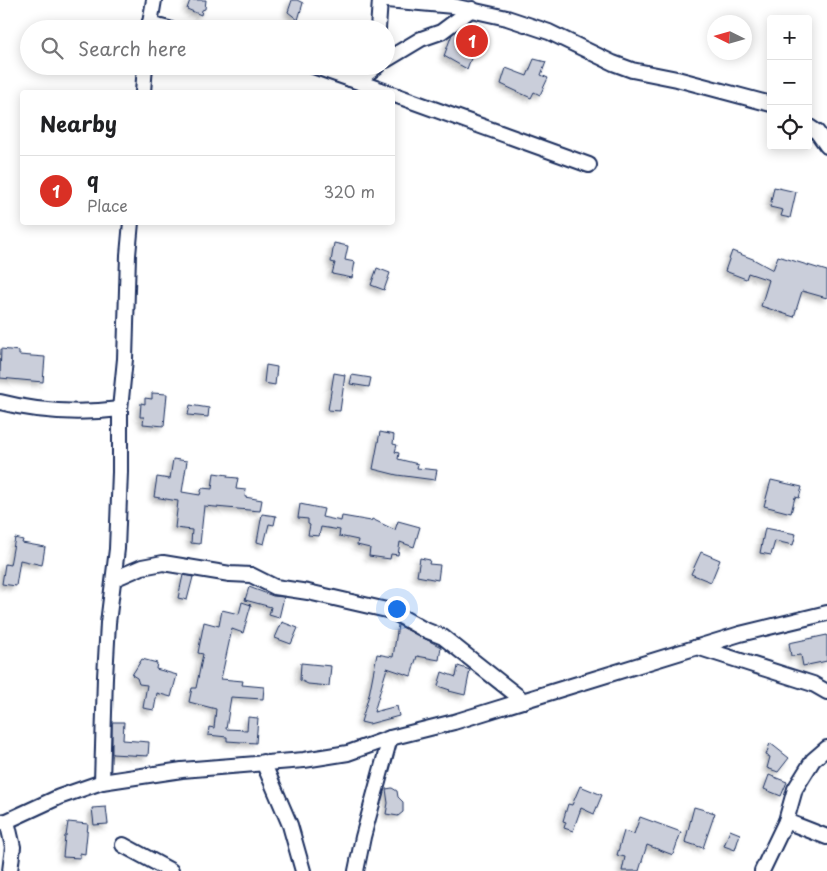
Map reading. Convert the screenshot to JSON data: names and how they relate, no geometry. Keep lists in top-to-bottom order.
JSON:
{
  "north": "left",
  "page": {
    "map_buttons": ["+", "−"],
    "search": "Search here",
    "pins": "1",
    "heading": "Nearby",
    "list": [
      {
        "mark": "1",
        "name": "q",
        "note": "Place",
        "value": "320 m"
      }
    ]
  }
}
